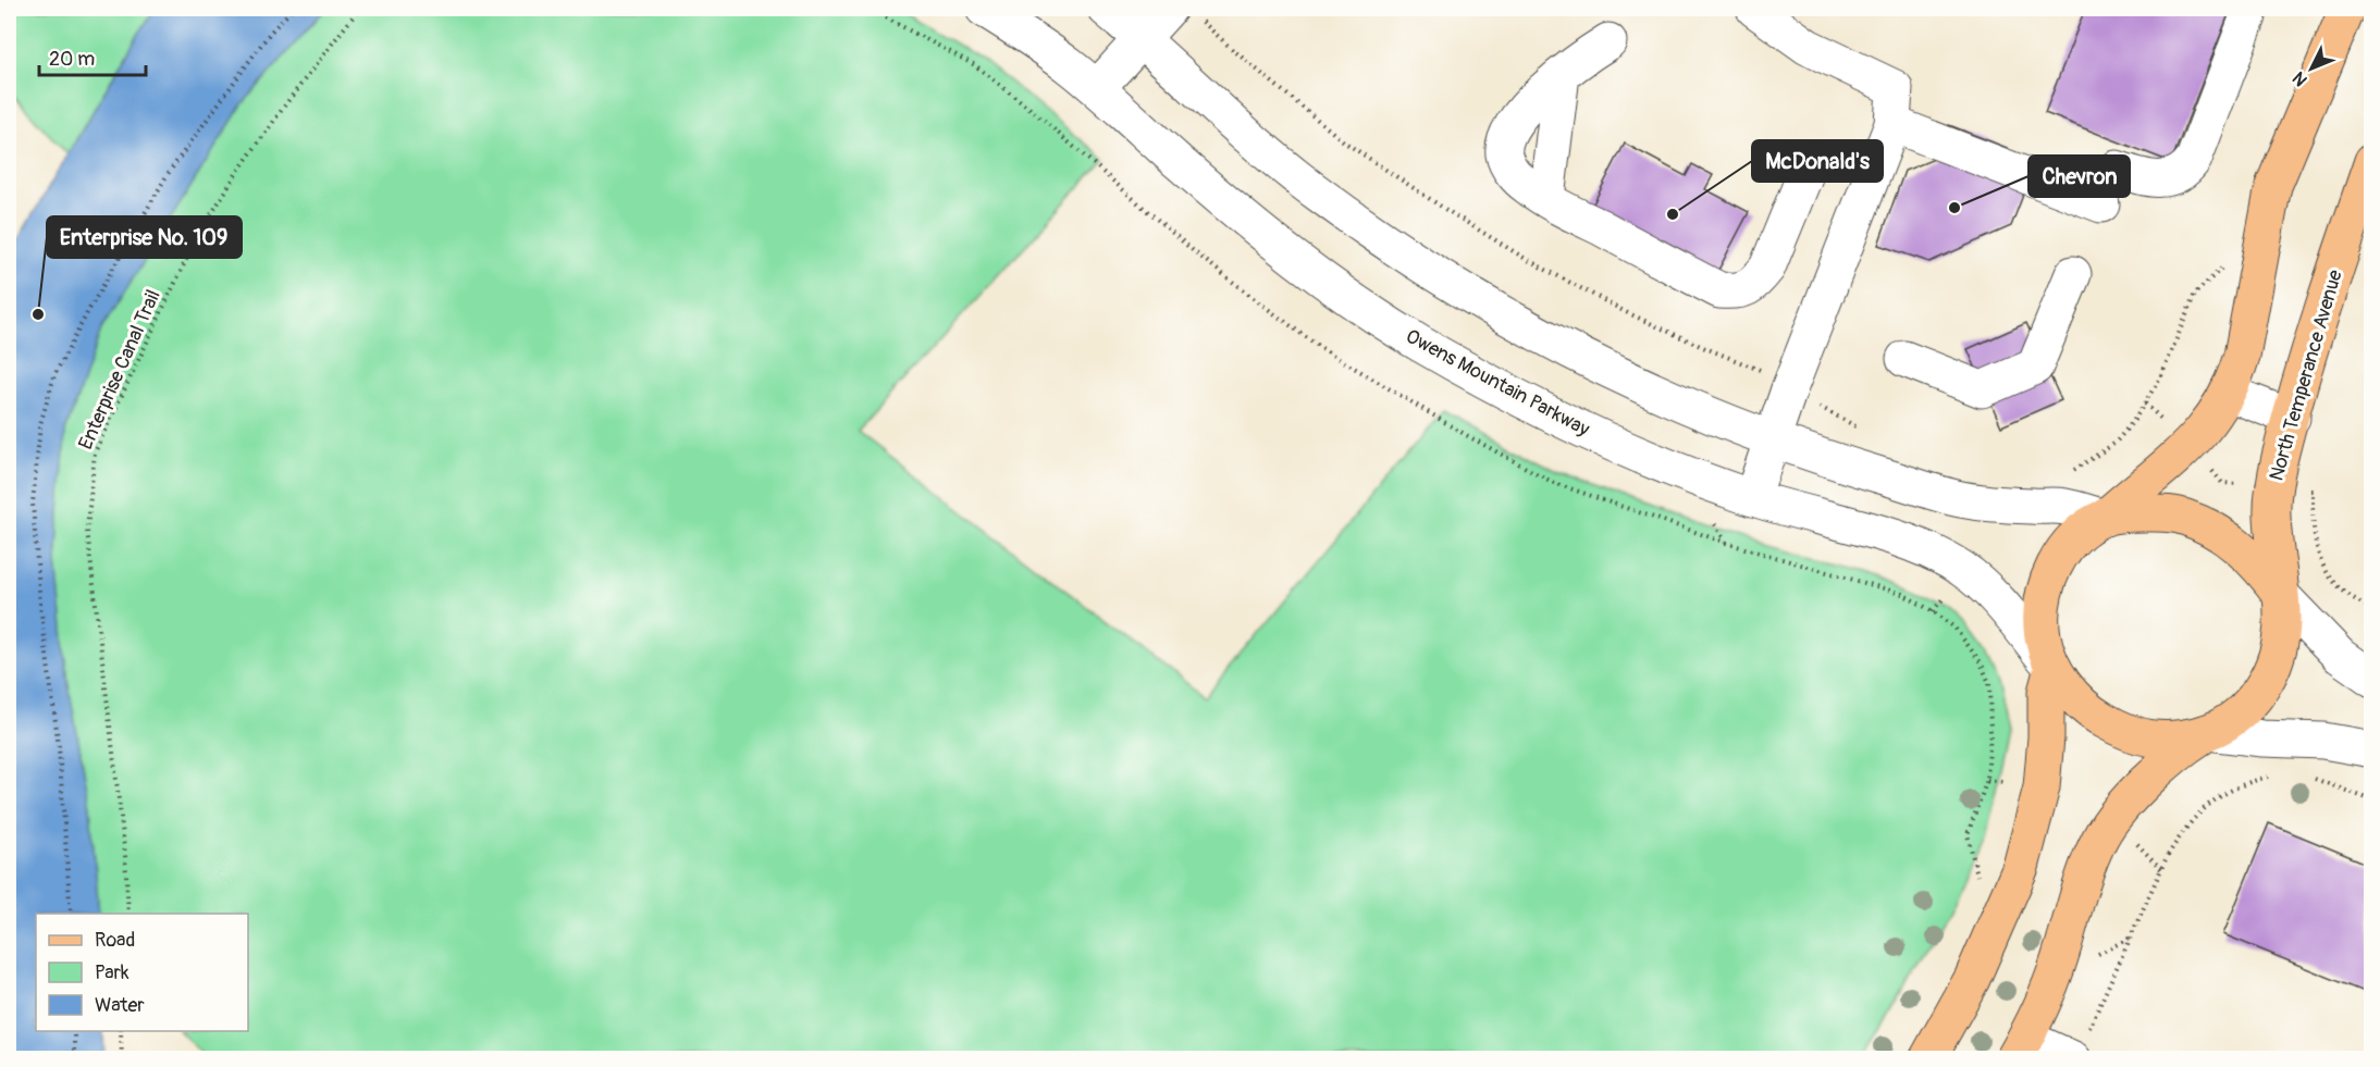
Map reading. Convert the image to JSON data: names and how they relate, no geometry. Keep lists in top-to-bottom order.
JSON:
{
  "streets": {
    "main road": ["North Temperance Avenue"],
    "street": ["Owens Mountain Parkway"],
    "path": ["Enterprise Canal Trail"]
  },
  "places": ["Chevron", "McDonald's", "Enterprise No. 109"],
  "legend": ["Road", "Park", "Water"],
  "scale_bar": "20 m",
  "north": "bottom left"
}
